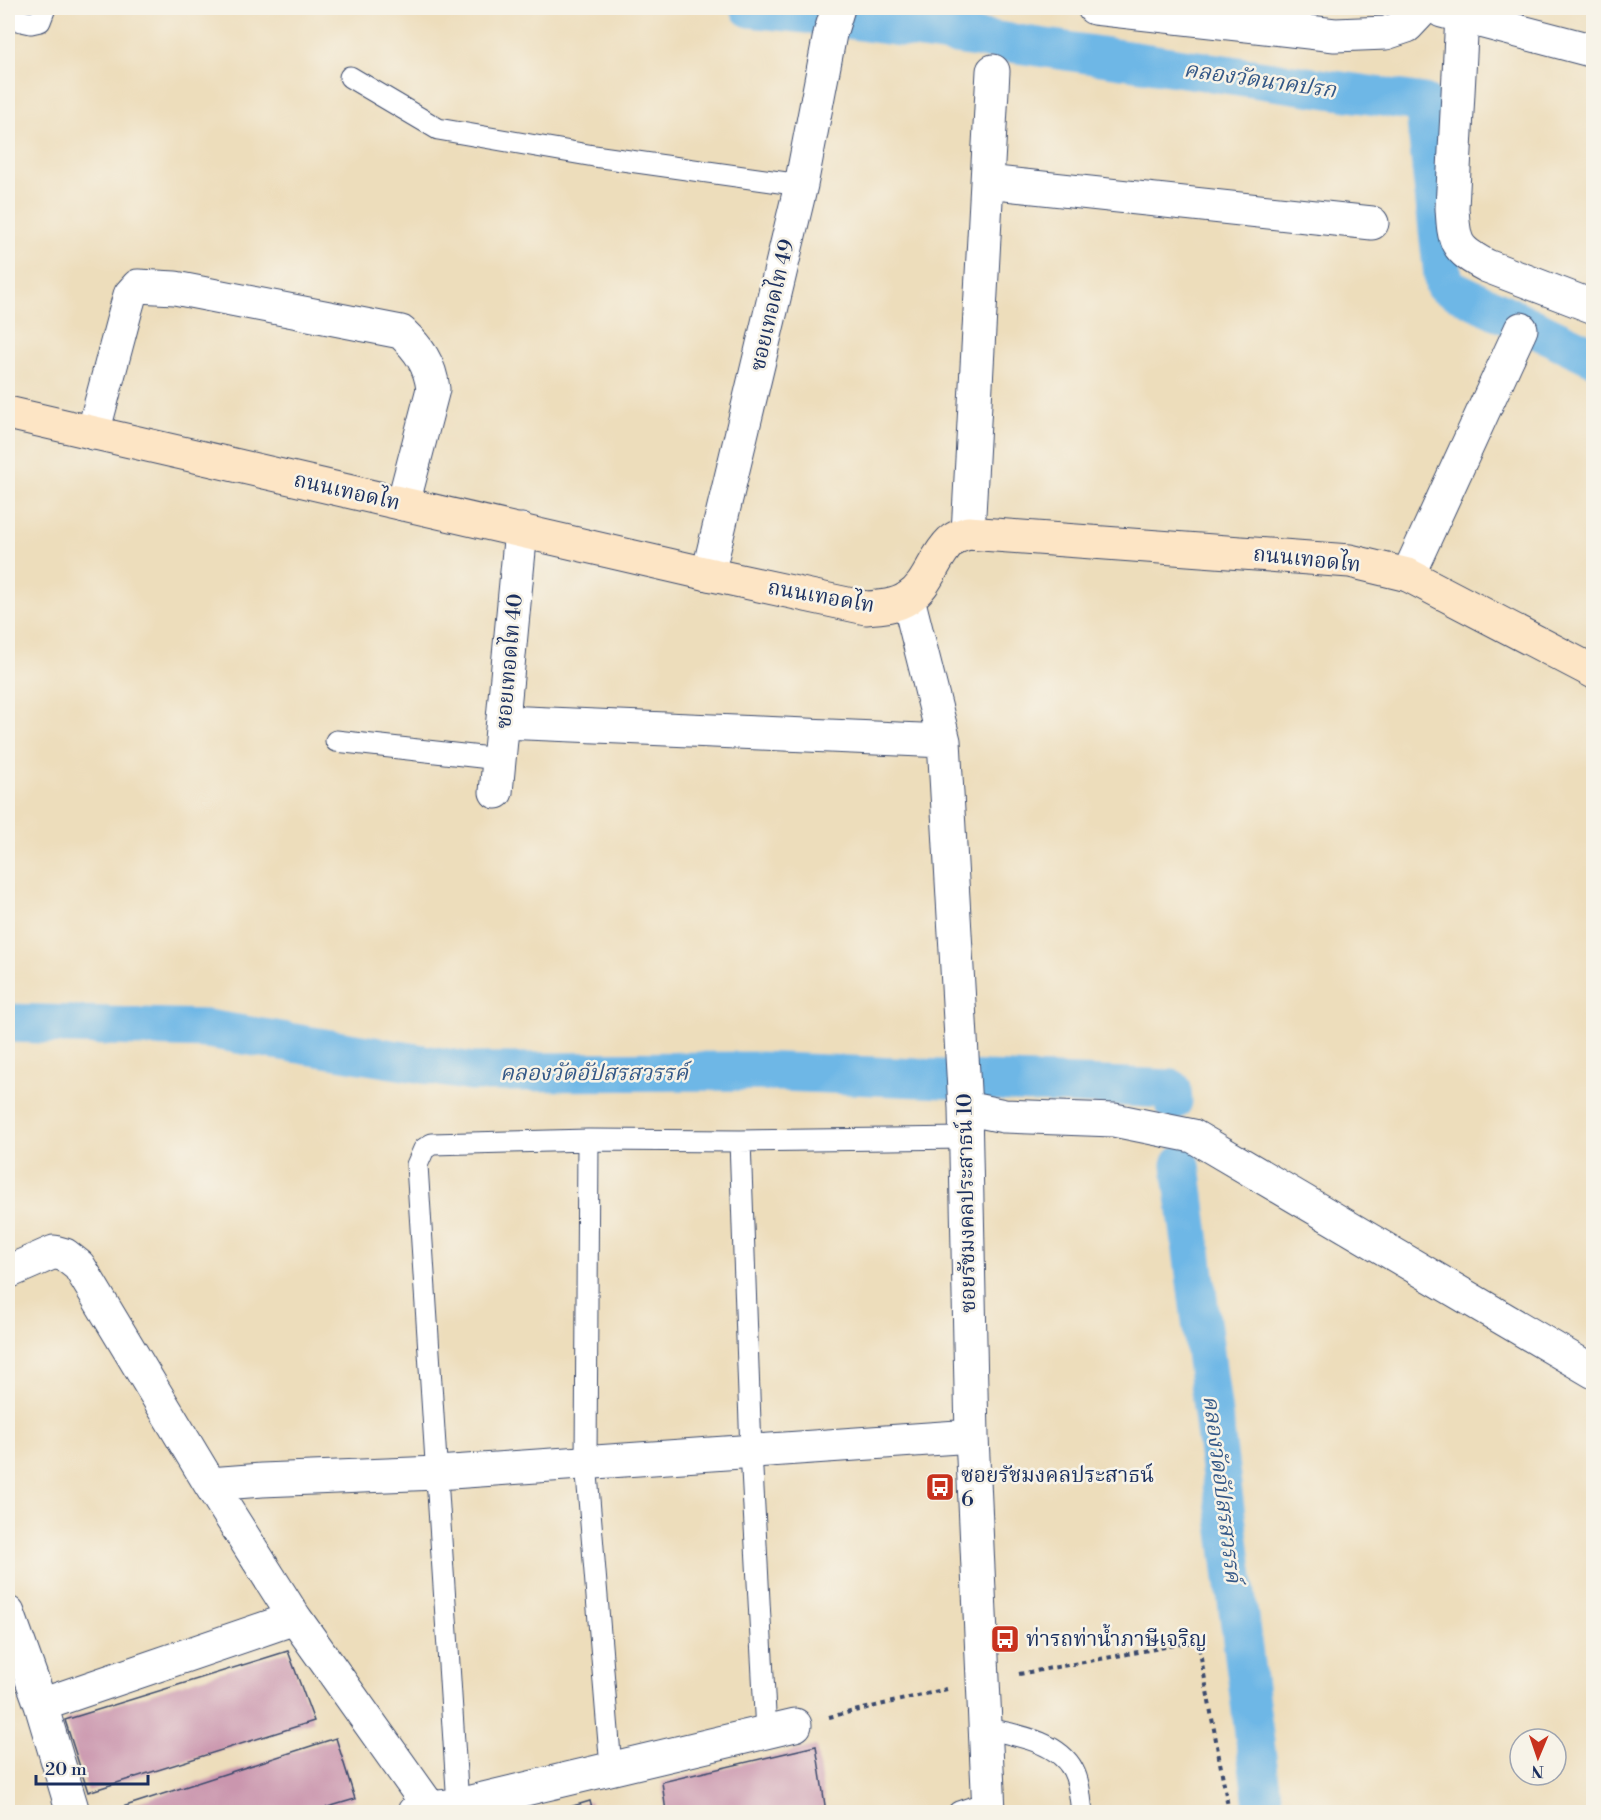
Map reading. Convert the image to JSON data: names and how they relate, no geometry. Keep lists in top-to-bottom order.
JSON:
{
  "streets": {
    "main road": ["ถนนเทอดไท"],
    "street": ["ซอยเทอดไท 49", "ซอยเทอดไท 40", "ซอยรัชมงคลประสาธน์ 10"]
  },
  "crossings": [
    ["ซอยเทอดไท 49", "ถนนเทอดไท"],
    ["ถนนเทอดไท", "ซอยเทอดไท 40"],
    ["ถนนเทอดไท", "ซอยรัชมงคลประสาธน์ 10"]
  ],
  "water": ["คลองวัดนาคปรก", "คลองวัดอัปสรสวรรค์"],
  "places": {
    "bus stop": ["ซอยรัชมงคลประสาธน์ 6", "ท่ารถท่าน้ำภาษีเจริญ"]
  },
  "scale_bar": "20 m",
  "north": "bottom"
}
